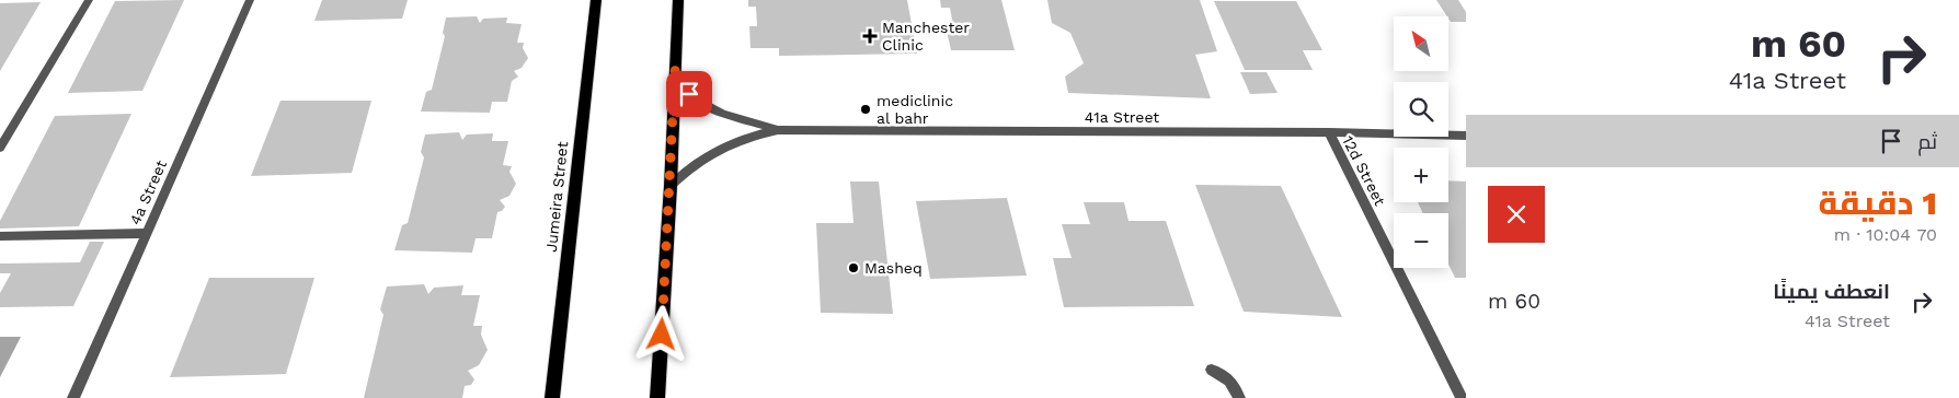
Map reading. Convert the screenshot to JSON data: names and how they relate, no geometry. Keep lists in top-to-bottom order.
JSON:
{
  "streets": {
    "main road": ["Jumeira Street"],
    "street": ["41a Street", "12d Street", "4a Street"]
  },
  "crossings": [
    ["41a Street", "12d Street"]
  ],
  "places": {
    "health": ["Manchester Clinic"],
    "other": ["mediclinic al bahr", "Masheq"]
  },
  "north": "top left",
  "page": {
    "turn": ["60 m", "41a Street"],
    "map_buttons": ["+", "−"],
    "then": "ثم",
    "heading": ["1 دقيقة", "70 m · 10:04"],
    "list": [
      {
        "name": "انعطف يمينًا",
        "note": "41a Street",
        "value": "60 m"
      }
    ]
  }
}
